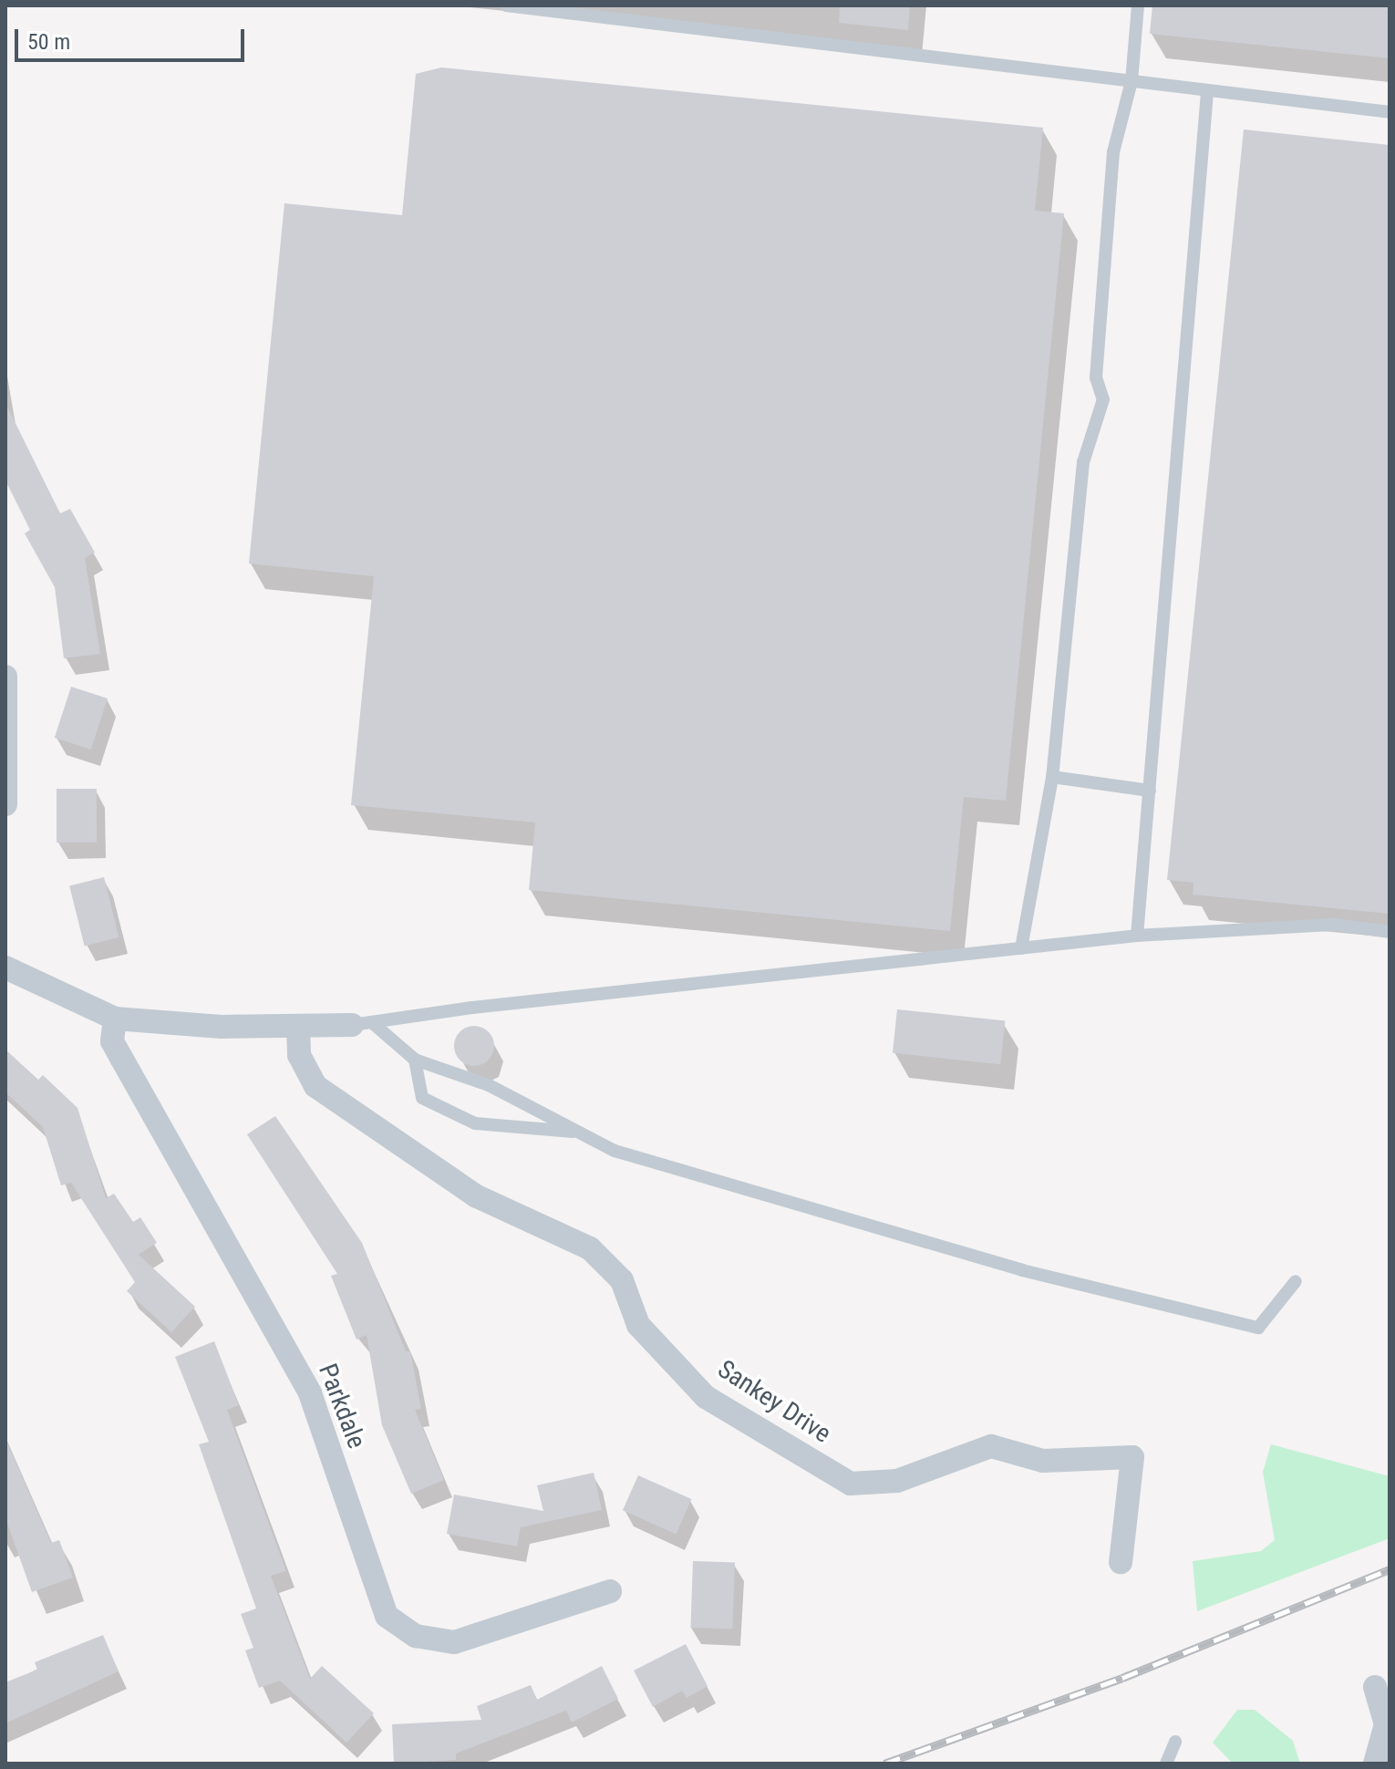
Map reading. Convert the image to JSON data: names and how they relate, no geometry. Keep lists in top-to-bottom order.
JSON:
{
  "streets": {
    "street": ["Sankey Drive", "Parkdale"]
  },
  "scale_bar": "50 m"
}
